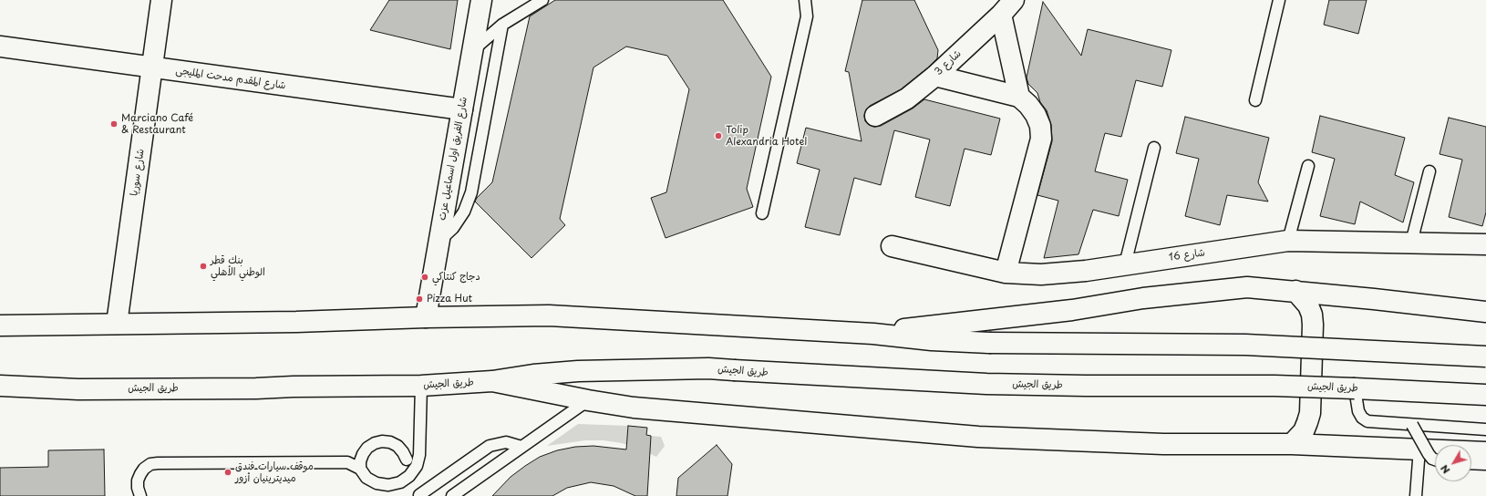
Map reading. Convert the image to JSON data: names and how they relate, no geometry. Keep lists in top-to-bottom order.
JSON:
{
  "streets": {
    "main road": [
      "شارع 3",
      "شارع المقدم مدحت المليجى",
      "شارع الفريق اول اسماعيل عزت",
      "شارع سوريا",
      "شارع 16",
      "طريق الجيش"
    ]
  },
  "crossings": [
    ["شارع المقدم مدحت المليجى", "شارع الفريق اول اسماعيل عزت"],
    ["شارع المقدم مدحت المليجى", "شارع سوريا"]
  ],
  "places": [
    "Marciano Café & Restaurant",
    "Tolip Alexandria Hotel",
    "بنك قطر الوطني الأهلي",
    "دجاج كنتاكي",
    "Pizza Hut",
    "موقف سيارات فندق ميديترينيان أزور"
  ],
  "north": "bottom left"
}
